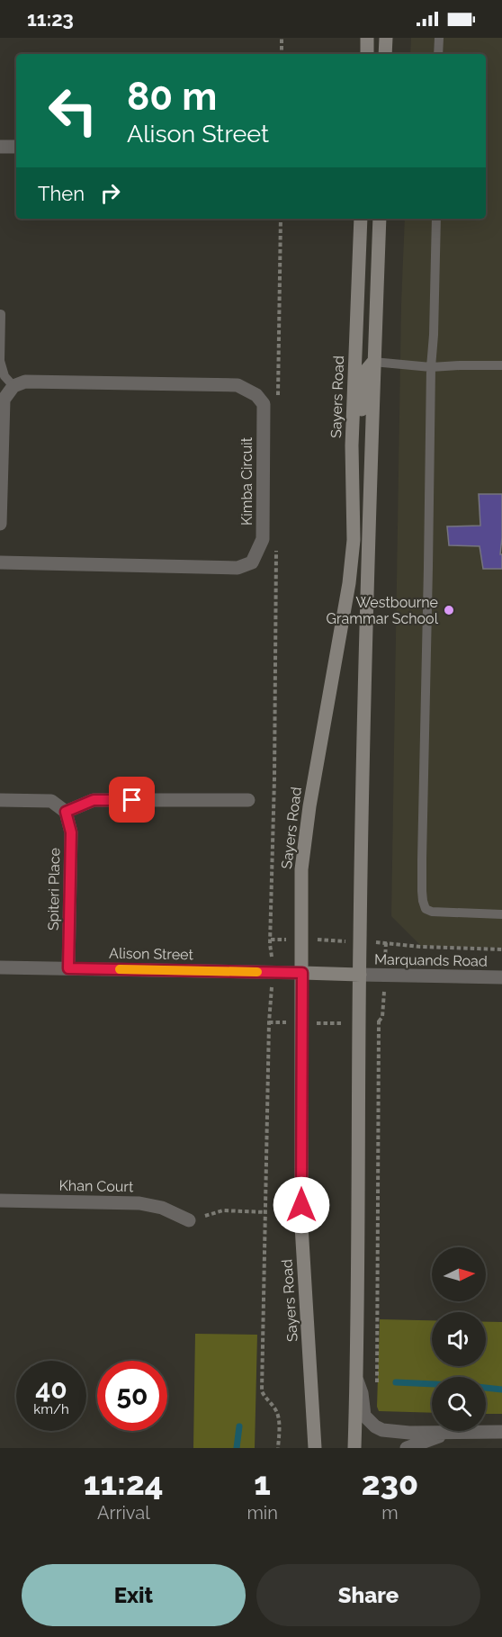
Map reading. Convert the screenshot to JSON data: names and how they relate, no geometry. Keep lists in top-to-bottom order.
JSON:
{
  "streets": {
    "main road": ["Sayers Road"],
    "street": [
      "Kimba Circuit",
      "Spiteri Place",
      "Alison Street",
      "Marquands Road",
      "Khan Court"
    ]
  },
  "crossings": [
    ["Sayers Road", "Alison Street"],
    ["Spiteri Place", "Alison Street"]
  ],
  "places": ["Westbourne Grammar School"],
  "north": "right",
  "page": {
    "status": "11:23",
    "turn": ["80 m", "Alison Street"],
    "then": "Then",
    "speed": "40 km/h",
    "limit": "50",
    "eta": [
      "11:24",
      "Arrival",
      "1",
      "min",
      "230",
      "m"
    ],
    "buttons": ["Exit", "Share"]
  }
}
